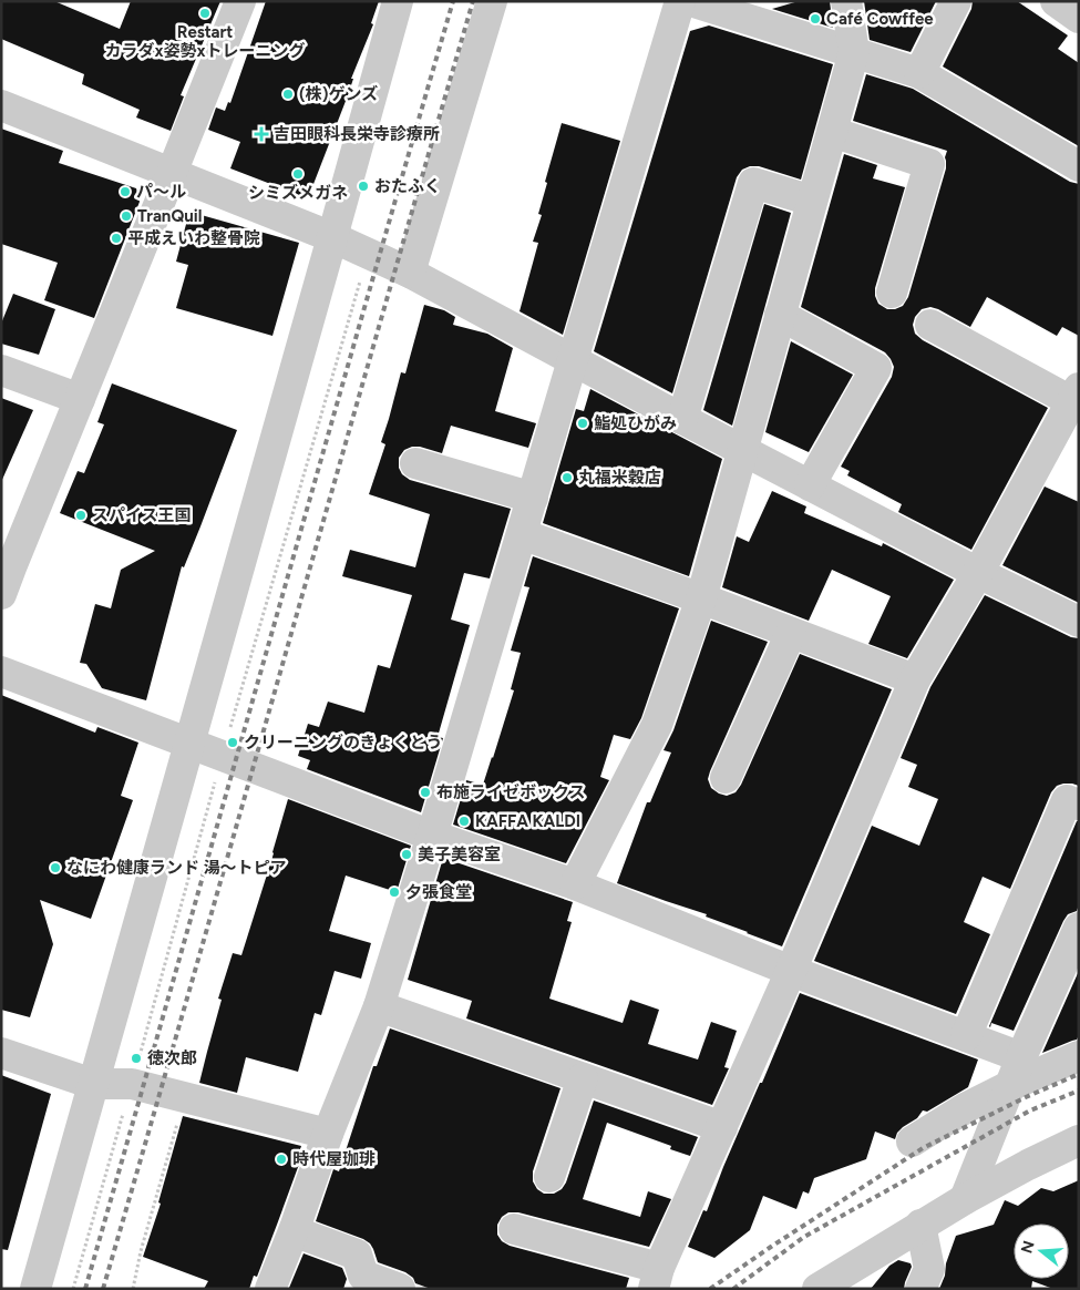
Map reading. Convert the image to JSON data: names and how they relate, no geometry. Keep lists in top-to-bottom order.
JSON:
{
  "places": {
    "other": [
      "Restart カラダx姿勢xトレーニング",
      "Café Cowffee",
      "(株)ゲンズ",
      "シミズメガネ",
      "おたふく",
      "パ〜ル",
      "TranQuil",
      "平成えいわ整骨院",
      "鮨処ひがみ",
      "丸福米穀店",
      "スパイス王国",
      "クリーニングのきょくとう",
      "布施ライゼボックス",
      "KAFFA KALDI",
      "美子美容室",
      "なにわ健康ランド 湯～トピア",
      "夕張食堂",
      "徳次郎",
      "時代屋珈琲"
    ],
    "health": ["吉田眼科長栄寺診療所"]
  },
  "north": "left"
}
